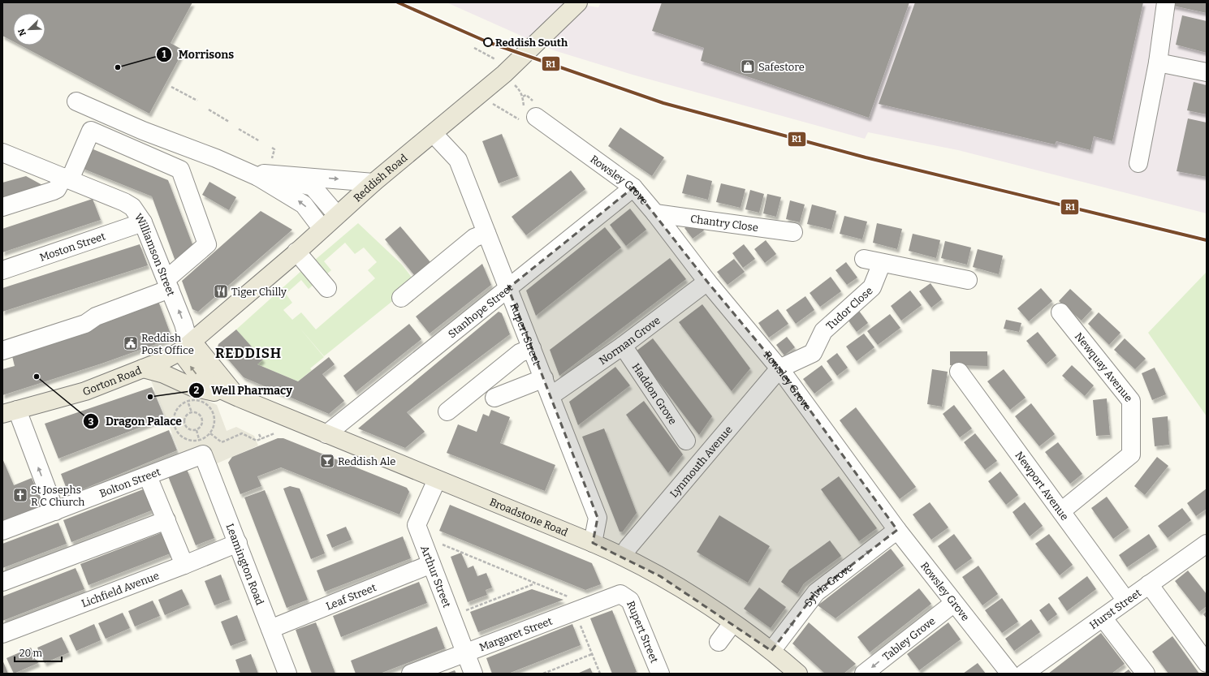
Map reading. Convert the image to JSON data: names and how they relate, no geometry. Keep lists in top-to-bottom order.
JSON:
{
  "streets": {
    "main road": ["Reddish Road", "Gorton Road", "Broadstone Road"],
    "street": [
      "Rowsley Grove",
      "Chantry Close",
      "Moston Street",
      "Williamson Street",
      "Tudor Close",
      "Stanhope Street",
      "Rupert Street",
      "Norman Grove",
      "Newquay Avenue",
      "Haddon Grove",
      "Lynmouth Avenue",
      "Bolton Street",
      "Newport Avenue",
      "Leamington Road",
      "Arthur Street",
      "Sylvia Grove",
      "Lichfield Avenue",
      "Leaf Street",
      "Hurst Street",
      "Margaret Street",
      "Tabley Grove"
    ]
  },
  "crossings": [
    ["Reddish Road", "Williamson Street"],
    ["Reddish Road", "Rupert Street"],
    ["Reddish Road", "Gorton Road"],
    ["Reddish Road", "Broadstone Road"],
    ["Rowsley Grove", "Chantry Close"],
    ["Rowsley Grove", "Tudor Close"],
    ["Rowsley Grove", "Stanhope Street"],
    ["Rowsley Grove", "Norman Grove"],
    ["Rowsley Grove", "Lynmouth Avenue"],
    ["Rowsley Grove", "Sylvia Grove"],
    ["Rowsley Grove", "Tabley Grove"],
    ["Moston Street", "Williamson Street"],
    ["Williamson Street", "Gorton Road"],
    ["Williamson Street", "Broadstone Road"],
    ["Tudor Close", "Lynmouth Avenue"],
    ["Stanhope Street", "Rupert Street"],
    ["Stanhope Street", "Broadstone Road"],
    ["Rupert Street", "Norman Grove"],
    ["Rupert Street", "Broadstone Road"],
    ["Rupert Street", "Margaret Street"],
    ["Norman Grove", "Haddon Grove"],
    ["Newquay Avenue", "Newport Avenue"],
    ["Gorton Road", "Broadstone Road"],
    ["Lynmouth Avenue", "Broadstone Road"],
    ["Bolton Street", "Leamington Road"],
    ["Newport Avenue", "Hurst Street"],
    ["Broadstone Road", "Arthur Street"],
    ["Broadstone Road", "Sylvia Grove"],
    ["Leamington Road", "Lichfield Avenue"],
    ["Leamington Road", "Leaf Street"],
    ["Arthur Street", "Leaf Street"],
    ["Arthur Street", "Margaret Street"]
  ],
  "one_way": ["Sylvia Grove", "Tabley Grove"],
  "districts": ["REDDISH"],
  "places": {
    "other": [
      "Reddish South",
      "Morrisons",
      "Dragon Palace",
      "Well Pharmacy"
    ],
    "shop": ["Safestore"],
    "restaurant": ["Tiger Chilly"],
    "public building": ["Reddish Post Office"],
    "bar": ["Reddish Ale"],
    "church": ["St Josephs R C Church"]
  },
  "lines": ["transit line R1"],
  "scale_bar": "20 m",
  "north": "bottom left"
}
